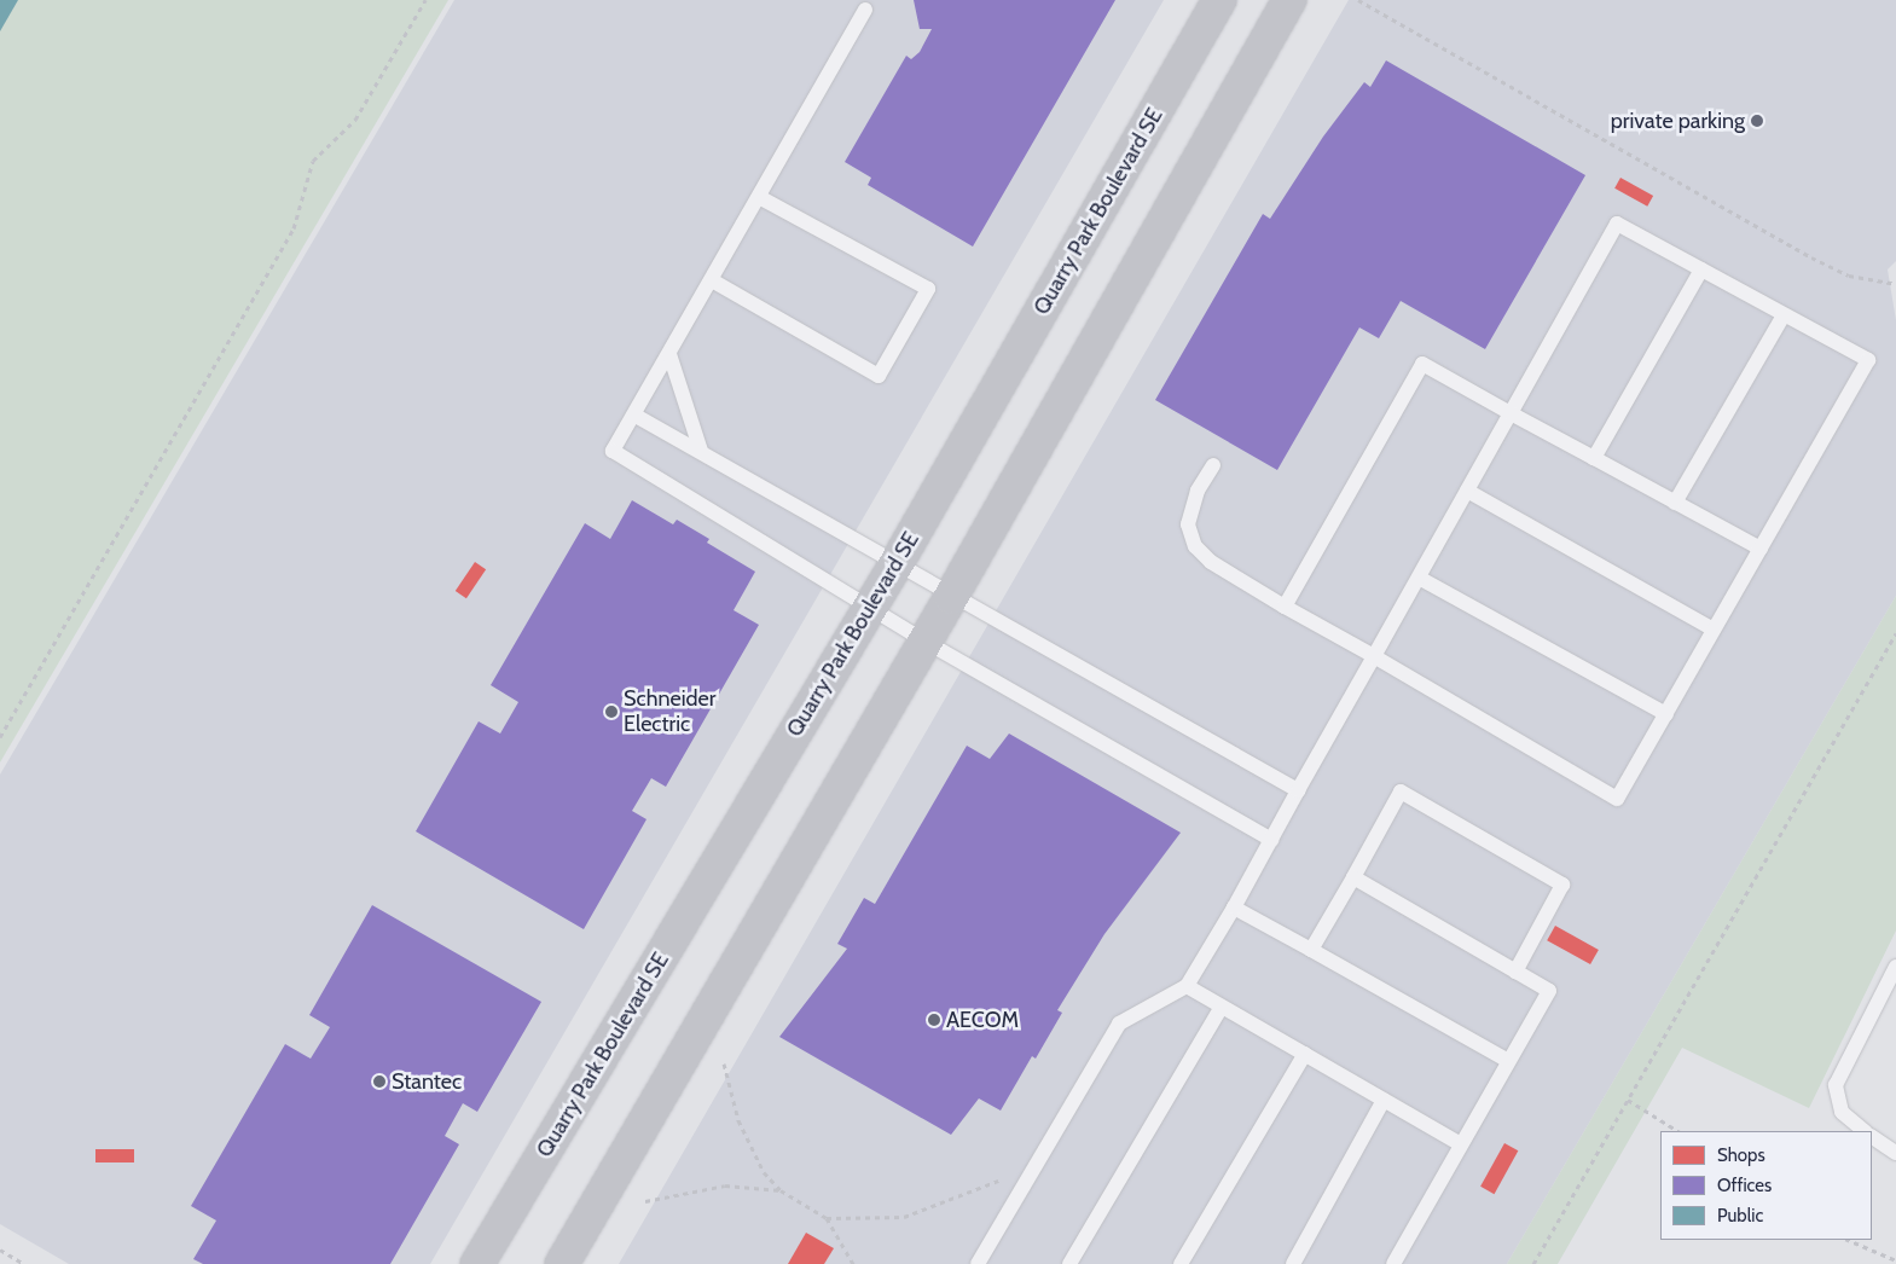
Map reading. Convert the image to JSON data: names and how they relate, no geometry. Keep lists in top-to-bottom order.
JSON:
{
  "streets": {
    "main road": ["Quarry Park Boulevard SE"]
  },
  "places": [
    "private parking",
    "Schneider Electric",
    "AECOM",
    "Stantec"
  ],
  "legend": ["Shops", "Offices", "Public"]
}
